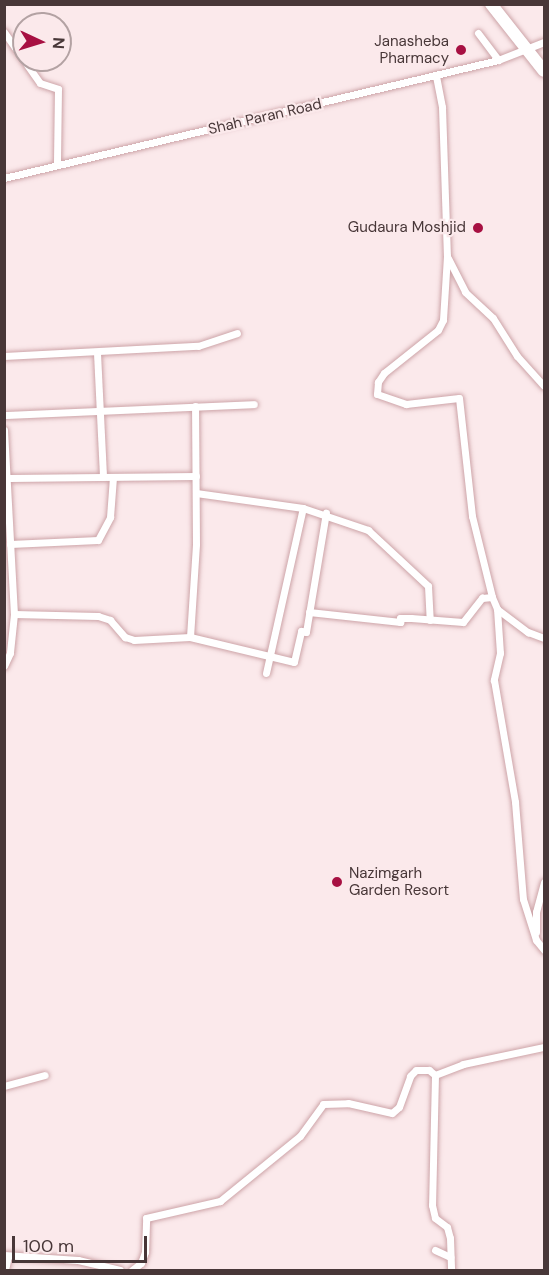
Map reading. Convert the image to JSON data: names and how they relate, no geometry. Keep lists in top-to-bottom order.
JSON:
{
  "streets": {
    "street": ["Shah Paran Road"]
  },
  "places": ["Janasheba Pharmacy", "Gudaura Moshjid", "Nazimgarh Garden Resort"],
  "scale_bar": "100 m",
  "north": "right"
}
